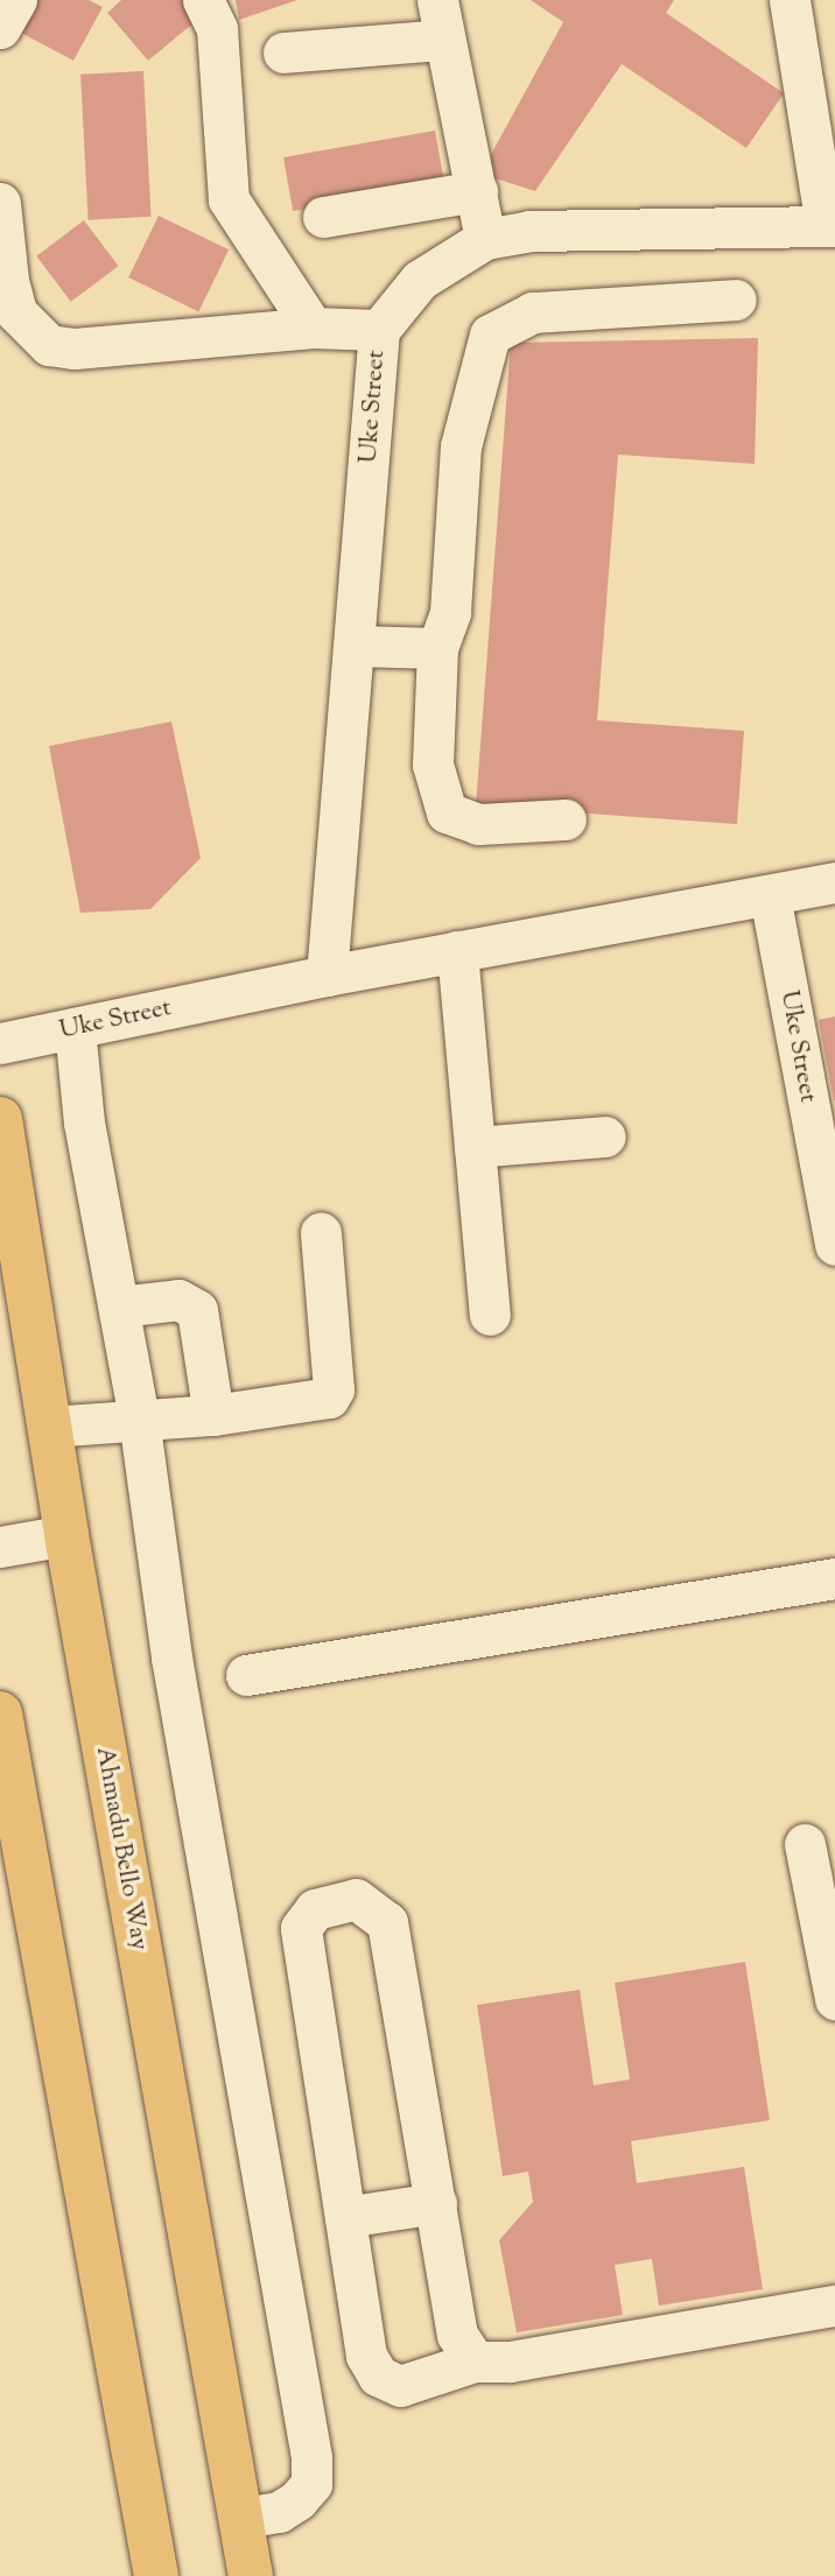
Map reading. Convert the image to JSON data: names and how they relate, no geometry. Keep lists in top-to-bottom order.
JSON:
{
  "streets": {
    "main road": ["Ahmadu Bello Way"],
    "street": ["Uke Street"]
  }
}
